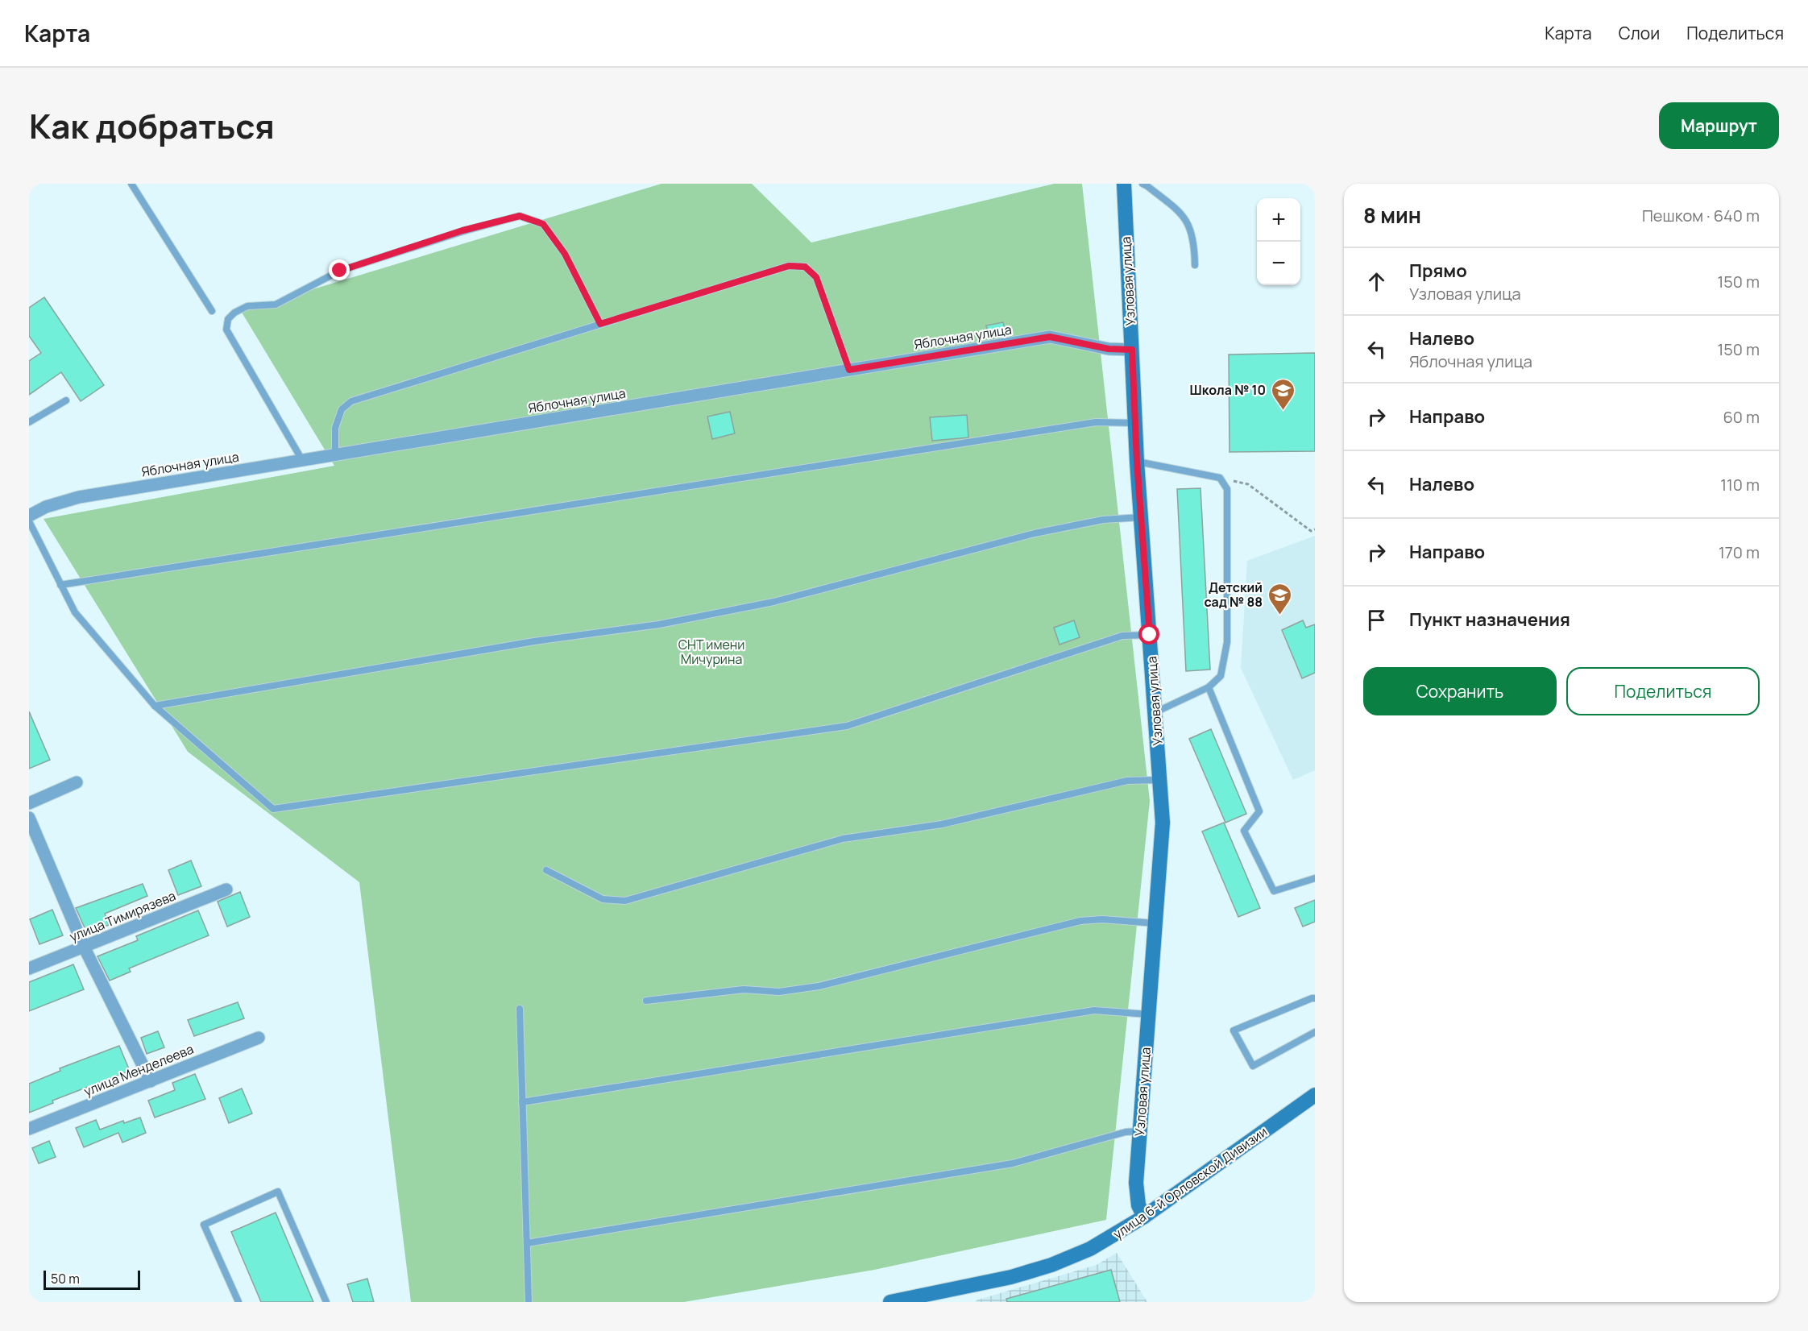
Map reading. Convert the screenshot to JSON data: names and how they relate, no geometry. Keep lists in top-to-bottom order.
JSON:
{
  "streets": {
    "street": [
      "Узловая улица",
      "Яблочная улица",
      "улица Тимирязева",
      "улица Менделеева",
      "улица 6-й Орловской Дивизии"
    ]
  },
  "crossings": [
    ["Узловая улица", "Яблочная улица"],
    ["Узловая улица", "улица 6-й Орловской Дивизии"]
  ],
  "parks": ["СНТ имени Мичурина"],
  "places": {
    "school or university": ["Школа № 10", "Детский сад № 88"]
  },
  "scale_bar": "50 m",
  "page": {
    "header": "Карта",
    "nav": ["Карта", "Слои", "Поделиться"],
    "title": "Как добраться",
    "buttons": [
      "Маршрут",
      ["Сохранить", "Поделиться"]
    ],
    "heading": ["8 мин", "Пешком · 640 m"],
    "map_buttons": ["+", "−"],
    "list": [
      ["Прямо", "Узловая улица", "150 m"],
      ["Налево", "Яблочная улица", "150 m"],
      ["Направо", "60 m"],
      ["Налево", "110 m"],
      ["Направо", "170 m"],
      "Пункт назначения"
    ],
    "scale": "50 m"
  }
}
